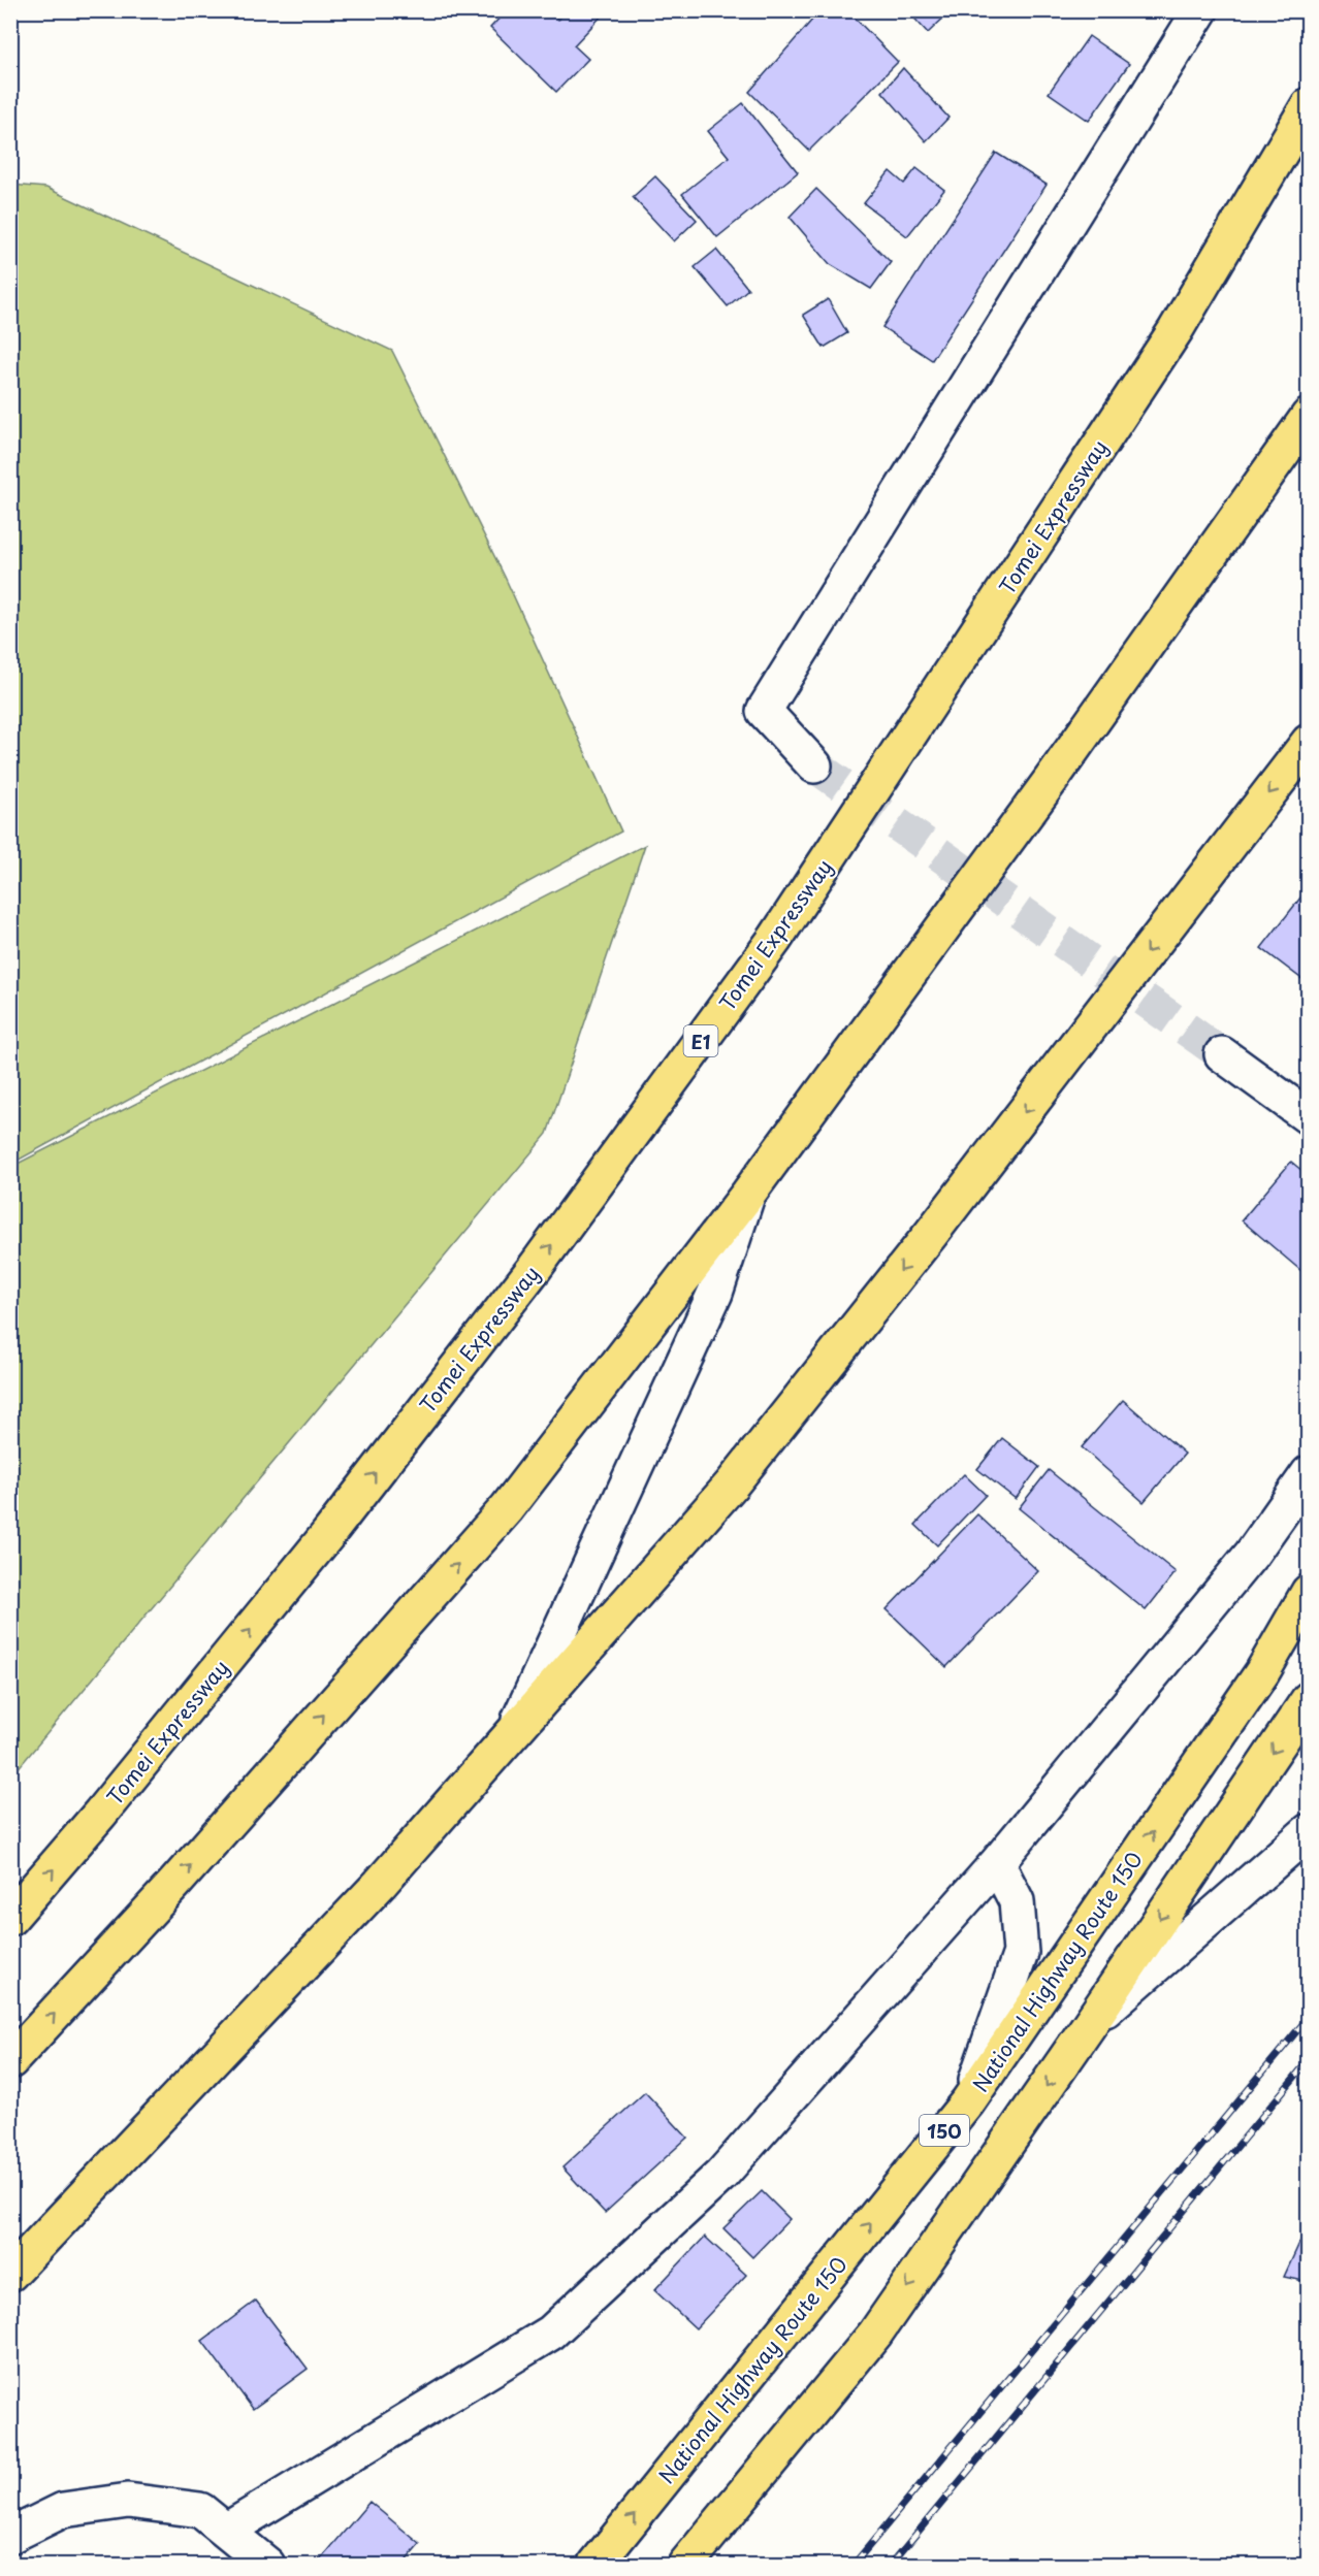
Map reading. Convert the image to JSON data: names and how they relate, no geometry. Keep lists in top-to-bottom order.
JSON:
{
  "streets": {
    "highway": [
      "Tomei Expressway",
      "E1",
      "National Highway Route 150",
      "150"
    ]
  }
}
